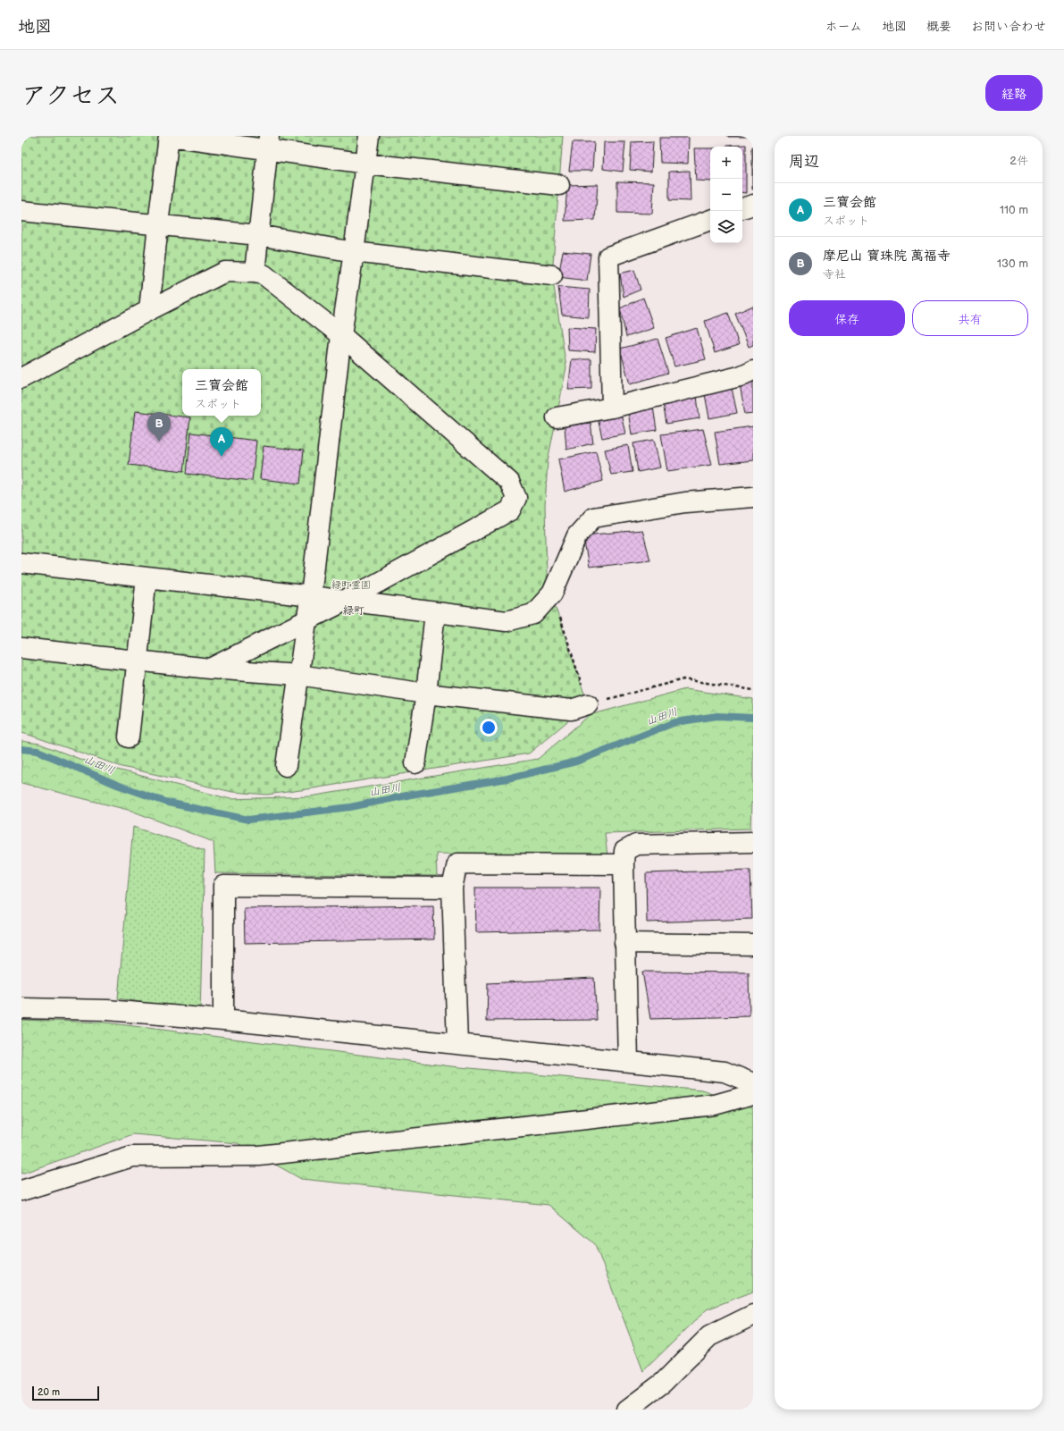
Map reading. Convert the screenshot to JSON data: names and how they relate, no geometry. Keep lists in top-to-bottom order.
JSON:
{
  "districts": ["緑町"],
  "water": ["山田川"],
  "parks": ["緑町霊園"],
  "scale_bar": "20 m",
  "page": {
    "header": "地図",
    "nav": [
      "ホーム",
      "地図",
      "概要",
      "お問い合わせ"
    ],
    "title": "アクセス",
    "buttons": [
      "経路",
      ["保存", "共有"]
    ],
    "heading": ["周辺", "2件"],
    "map_buttons": ["+", "−"],
    "list": [
      {
        "mark": "A",
        "name": "三寶会館",
        "note": "スポット",
        "value": "110 m"
      },
      {
        "mark": "B",
        "name": "摩尼山 寶珠院 萬福寺",
        "note": "寺社",
        "value": "130 m"
      }
    ],
    "popup": ["三寶会館", "スポット"],
    "pins": ["B", "A"],
    "scale": "20 m"
  }
}
